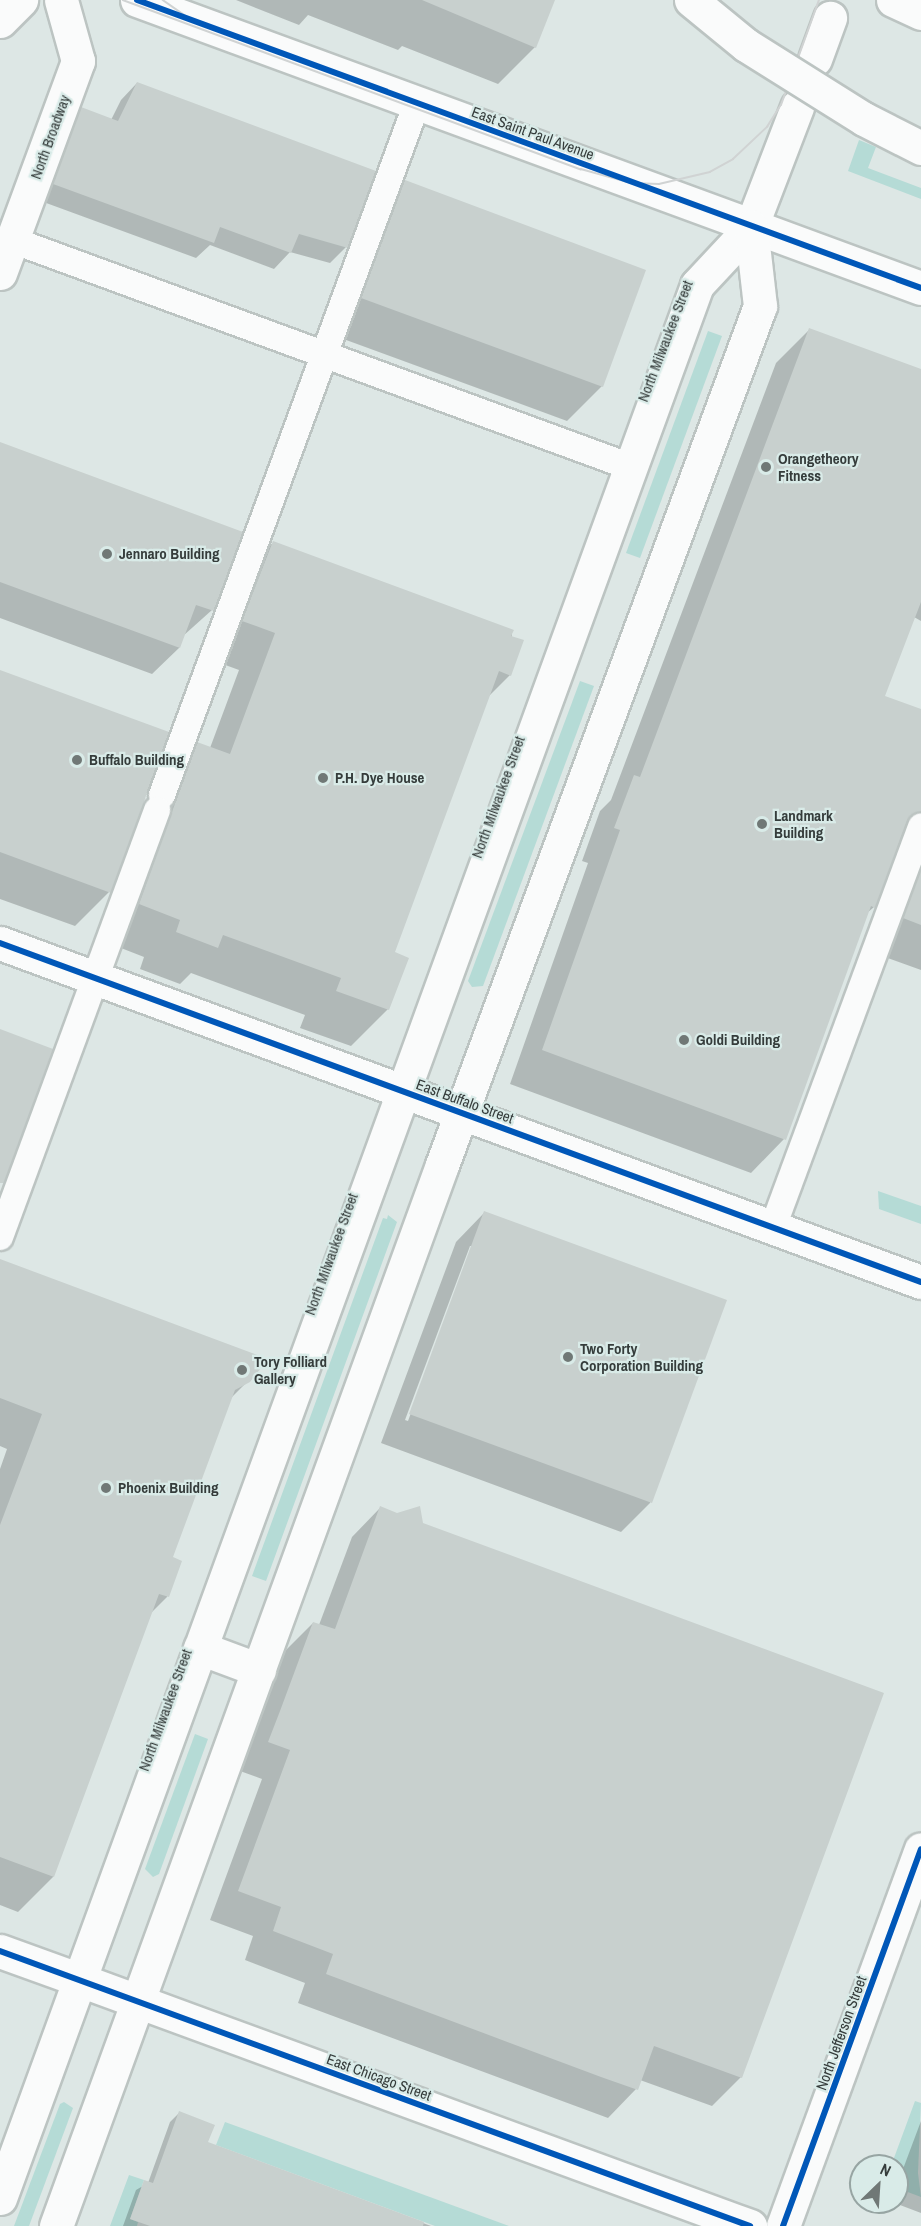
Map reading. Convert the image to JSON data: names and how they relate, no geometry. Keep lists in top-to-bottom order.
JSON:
{
  "streets": {
    "main road": [
      "East Saint Paul Avenue",
      "North Broadway",
      "North Milwaukee Street",
      "East Buffalo Street",
      "North Jefferson Street",
      "East Chicago Street"
    ]
  },
  "crossings": [
    ["East Saint Paul Avenue", "North Milwaukee Street"],
    ["North Milwaukee Street", "East Buffalo Street"],
    ["North Milwaukee Street", "East Chicago Street"]
  ],
  "places": [
    "Orangetheory Fitness",
    "Jennaro Building",
    "Buffalo Building",
    "P.H. Dye House",
    "Landmark Building",
    "Goldi Building",
    "Two Forty Corporation Building",
    "Tory Folliard Gallery",
    "Phoenix Building"
  ],
  "north": "top right"
}
